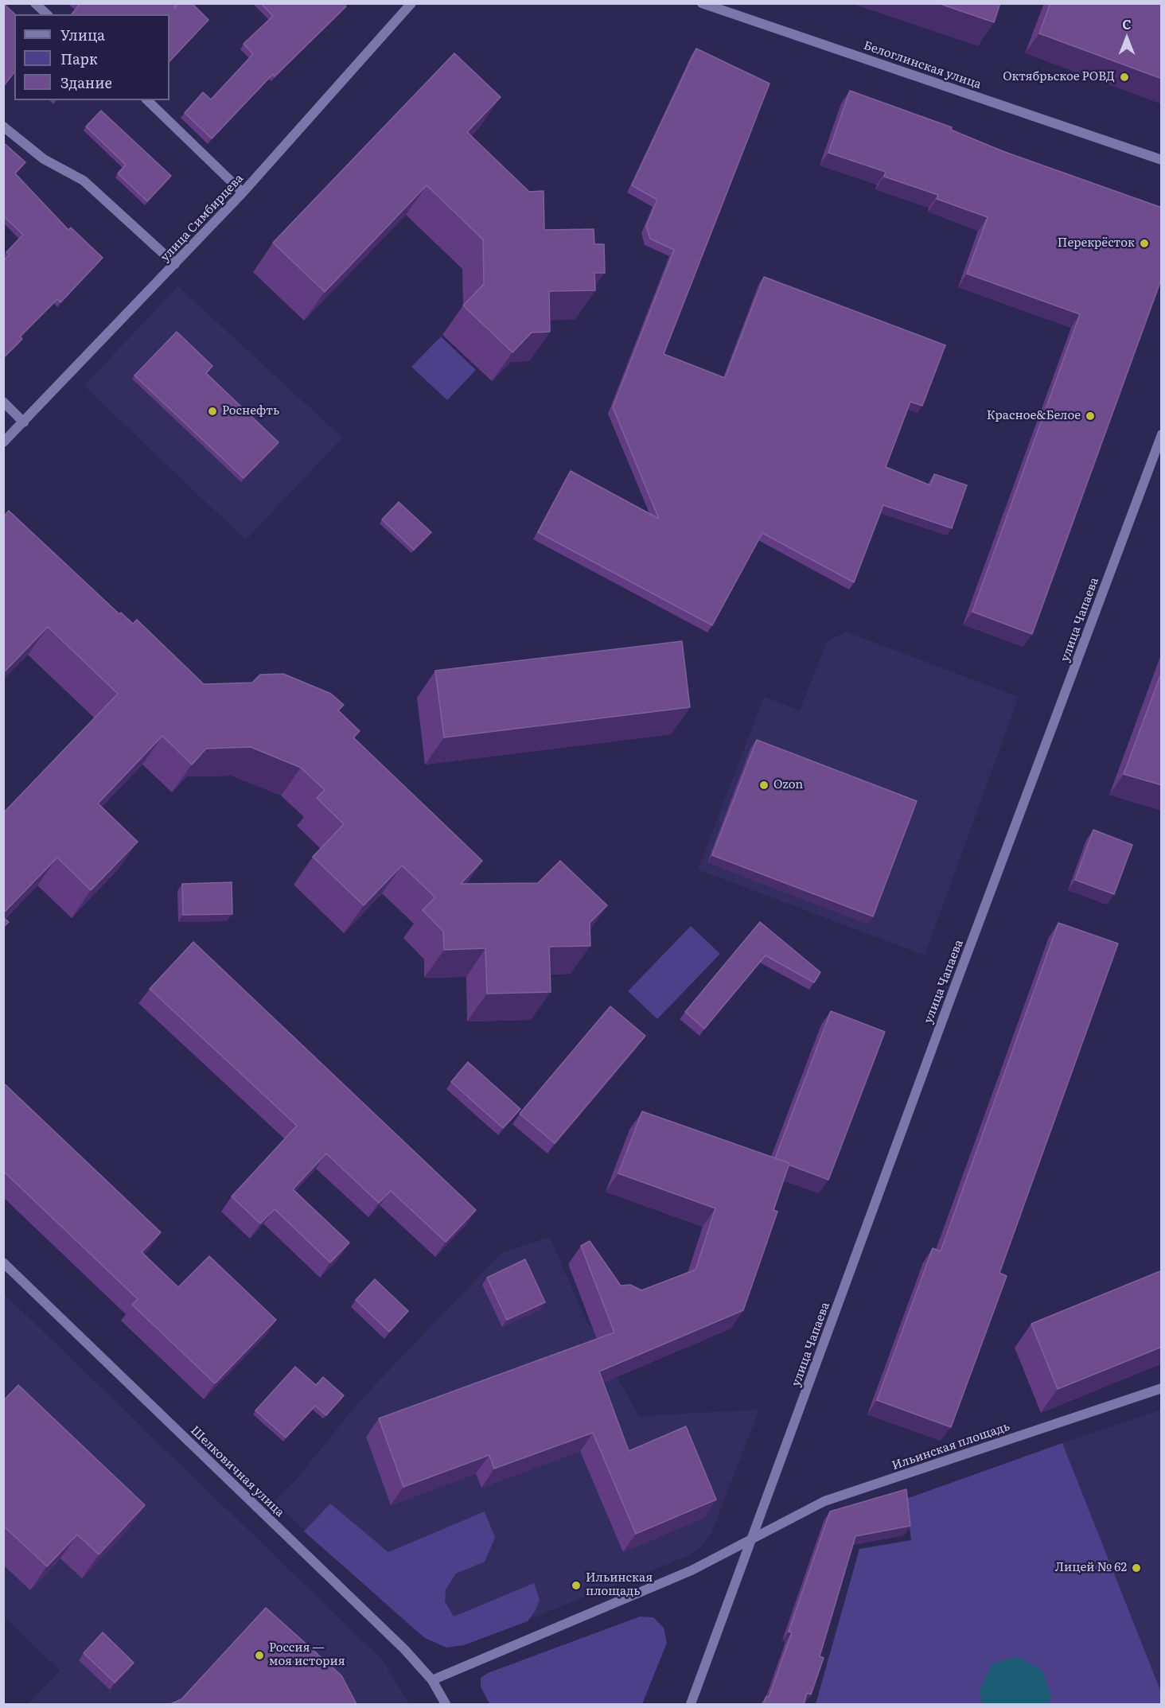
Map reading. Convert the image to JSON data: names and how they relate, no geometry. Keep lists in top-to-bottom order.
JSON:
{
  "streets": {
    "street": [
      "Белоглинская улица",
      "улица Симбирцева",
      "улица Чапаева",
      "Ильинская площадь",
      "Шелковичная улица"
    ]
  },
  "crossings": [
    ["улица Чапаева", "Ильинская площадь"],
    ["Ильинская площадь", "Шелковичная улица"]
  ],
  "places": [
    "Октябрьское РОВД",
    "Перекрёсток",
    "Роснефть",
    "Красное&Белое",
    "Ozon",
    "Лицей № 62",
    "Ильинская площадь",
    "Россия — моя история"
  ],
  "legend": ["Улица", "Парк", "Здание"],
  "north": "top"
}
